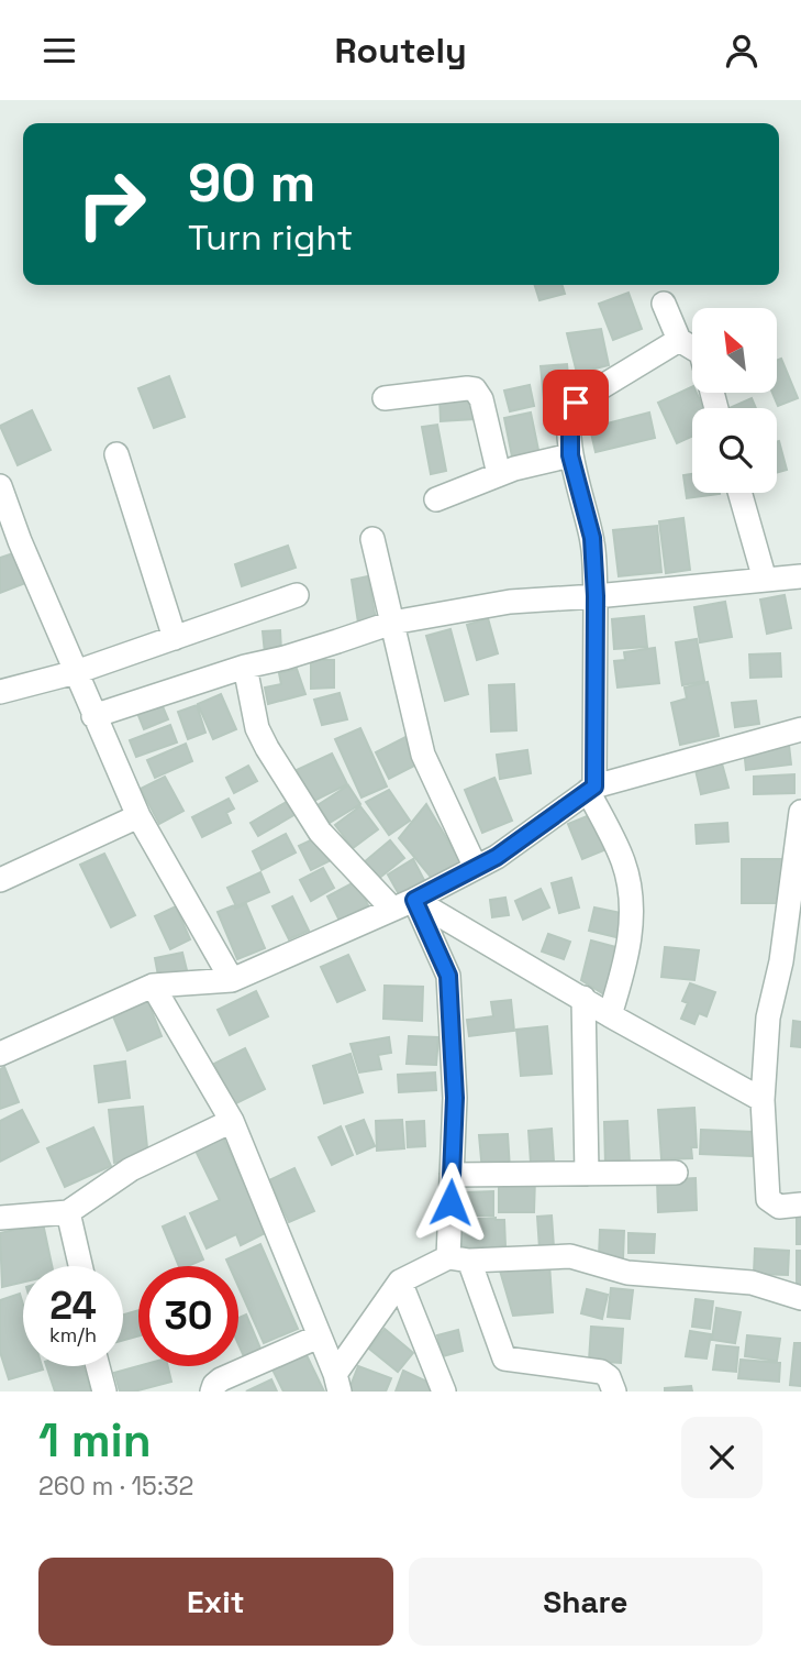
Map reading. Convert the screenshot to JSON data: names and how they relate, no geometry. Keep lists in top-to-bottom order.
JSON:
{
  "north": "top left",
  "page": {
    "header": "Routely",
    "turn": ["90 m", "Turn right"],
    "speed": "24 km/h",
    "limit": "30",
    "heading": ["1 min", "260 m · 15:32"],
    "buttons": ["Exit", "Share"]
  }
}
